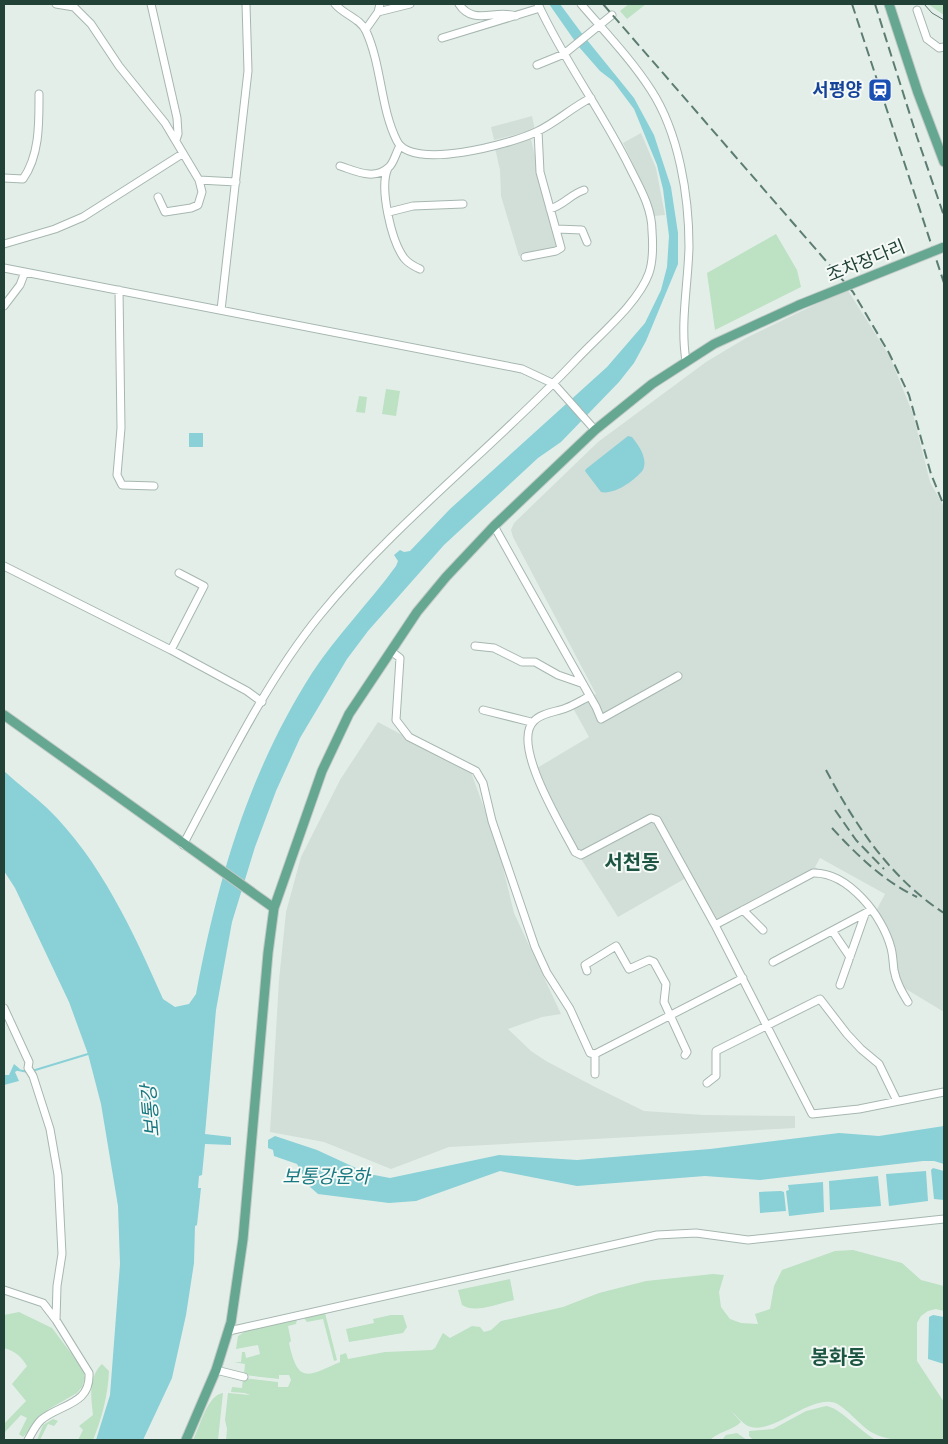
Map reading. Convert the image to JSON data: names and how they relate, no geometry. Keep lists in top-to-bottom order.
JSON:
{
  "streets": {
    "main road": ["조차장다리"]
  },
  "districts": ["서천동", "봉화동"],
  "water": ["보통강", "보통강운하"],
  "places": {
    "station": ["서평양"]
  }
}
